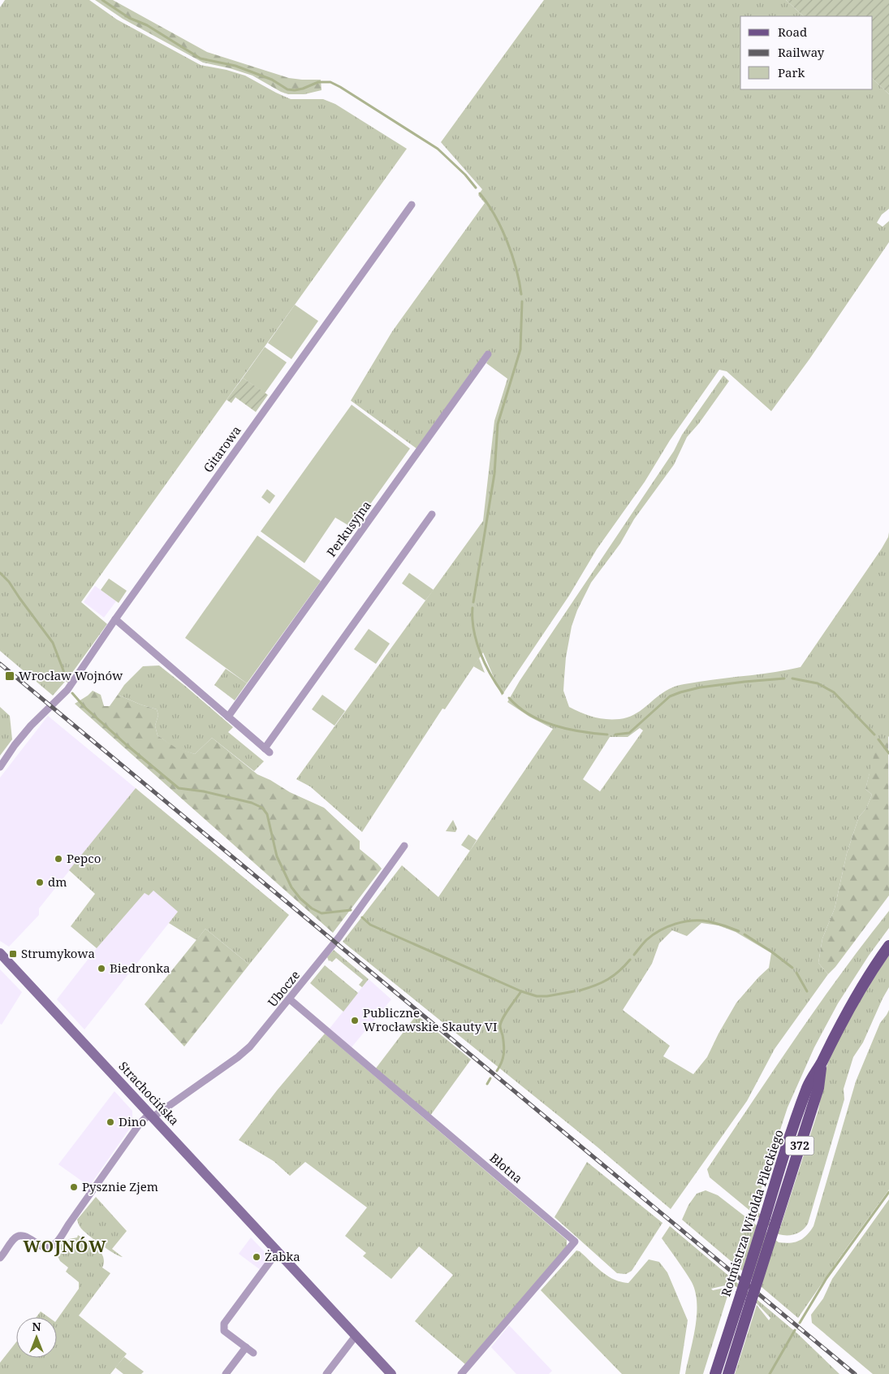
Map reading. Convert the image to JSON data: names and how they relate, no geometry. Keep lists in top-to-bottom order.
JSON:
{
  "streets": {
    "main road": ["Strachocińska", "372", "Rotmistrza Witolda Pileckiego"],
    "street": [
      "Gitarowa",
      "Perkusyjna",
      "Ubocze",
      "Błotna"
    ]
  },
  "crossings": [
    ["Ubocze", "Strachocińska"],
    ["Ubocze", "Błotna"]
  ],
  "districts": ["WOJNÓW"],
  "places": {
    "transit": ["Wrocław Wojnów", "Strumykowa"],
    "other": [
      "Pepco",
      "dm",
      "Biedronka",
      "Publiczne Wrocławskie Skauty VI",
      "Dino",
      "Pysznie Zjem",
      "Żabka"
    ]
  },
  "legend": ["Road", "Railway", "Park"],
  "north": "top"
}
